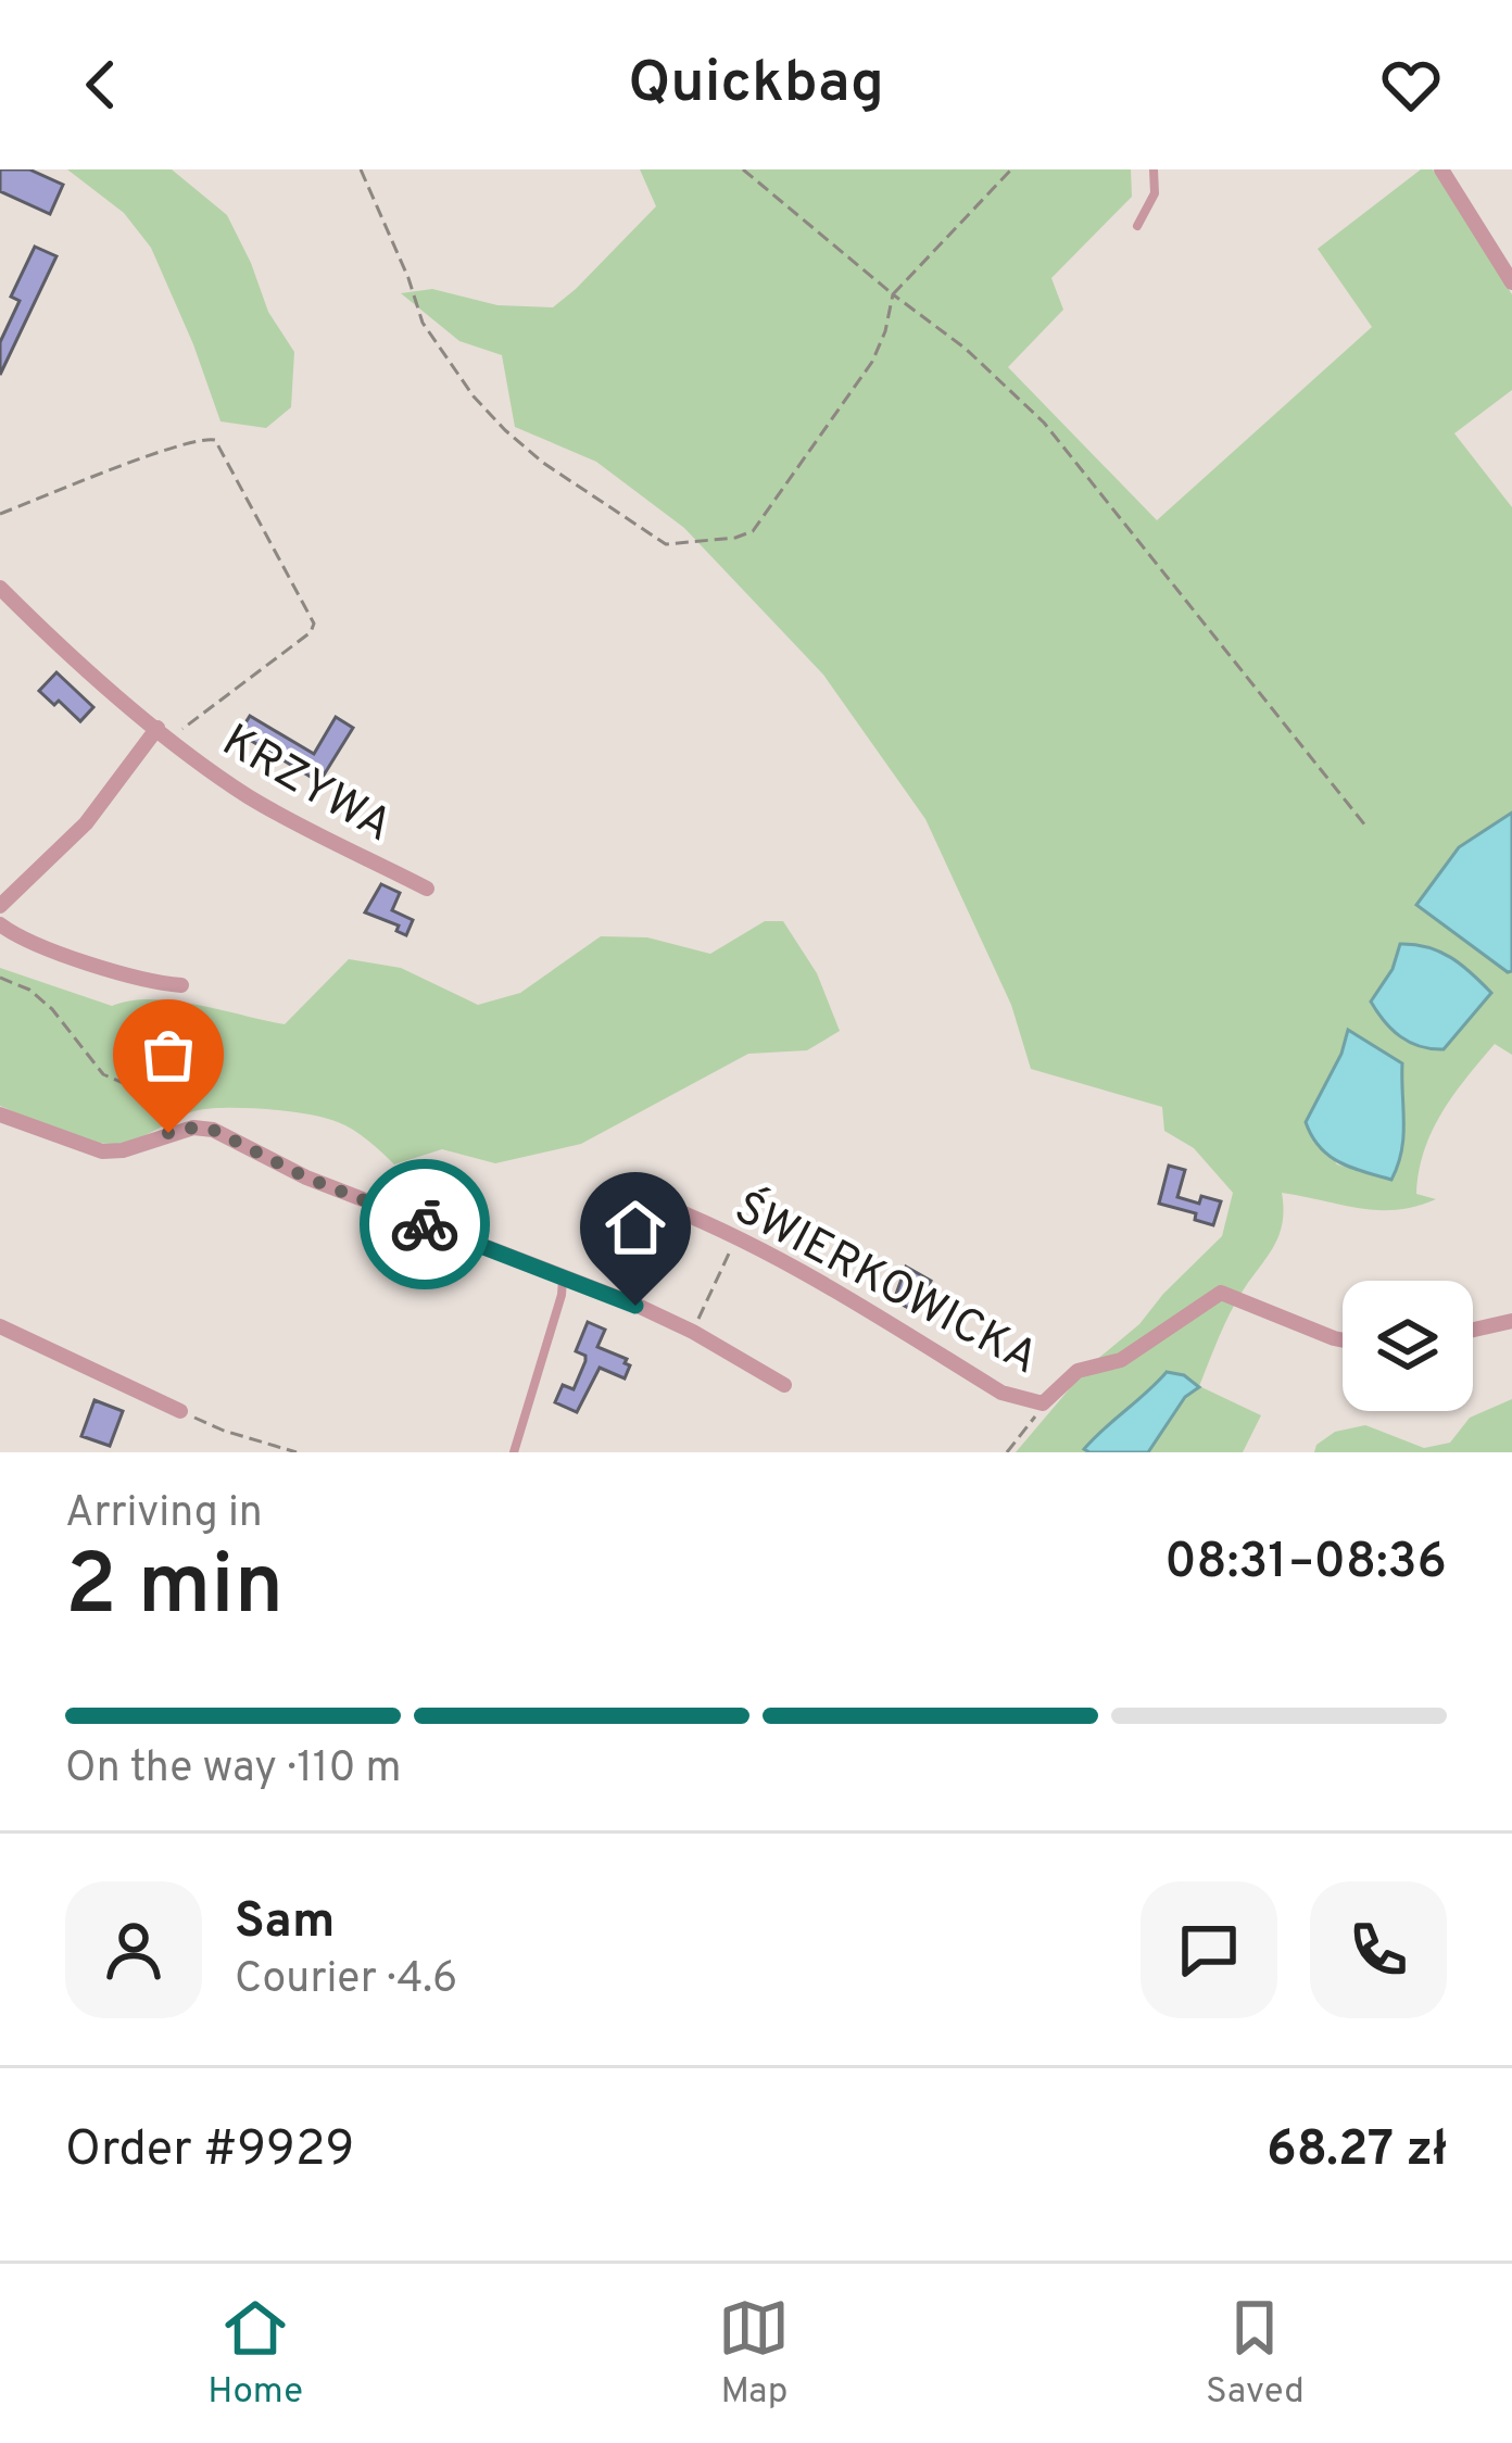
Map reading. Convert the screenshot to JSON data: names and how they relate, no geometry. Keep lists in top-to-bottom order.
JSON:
{
  "streets": {
    "street": ["KRZYWA", "ŚWIERKOWICKA"]
  },
  "page": {
    "header": "Quickbag",
    "heading": ["2 min", "Arriving in", "08:31–08:36"],
    "panel": [
      "Sam",
      "Courier · 4.6",
      "Order #9929",
      "68.27 zł"
    ],
    "bar": "On the way · 110 m",
    "tabs": ["Home", "Map", "Saved"]
  }
}
